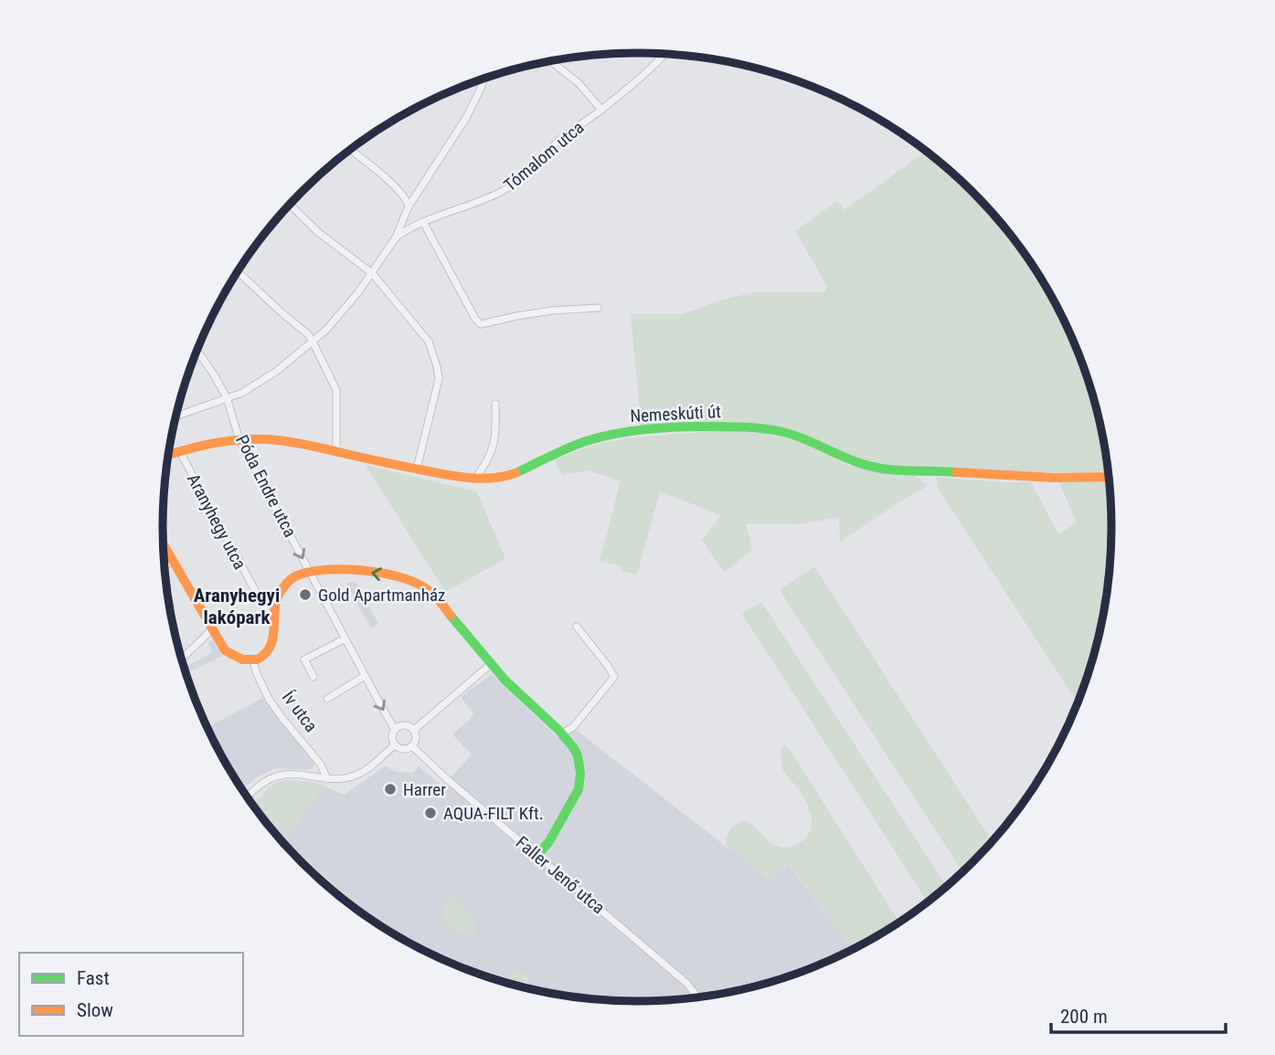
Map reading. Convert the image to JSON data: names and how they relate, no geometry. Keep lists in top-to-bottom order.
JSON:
{
  "streets": {
    "street": [
      "Tómalom utca",
      "Nemeskúti út",
      "Póda Endre utca",
      "Aranyhegy utca",
      "Ív utca",
      "Faller Jenő utca"
    ]
  },
  "crossings": [
    ["Tómalom utca", "Póda Endre utca"],
    ["Nemeskúti út", "Póda Endre utca"],
    ["Nemeskúti út", "Aranyhegy utca"]
  ],
  "one_way": ["Póda Endre utca"],
  "districts": ["Aranyhegyi lakópark"],
  "places": ["Gold Apartmanház", "Harrer", "AQUA-FILT Kft."],
  "legend": ["Fast", "Slow"],
  "scale_bar": "200 m"
}
